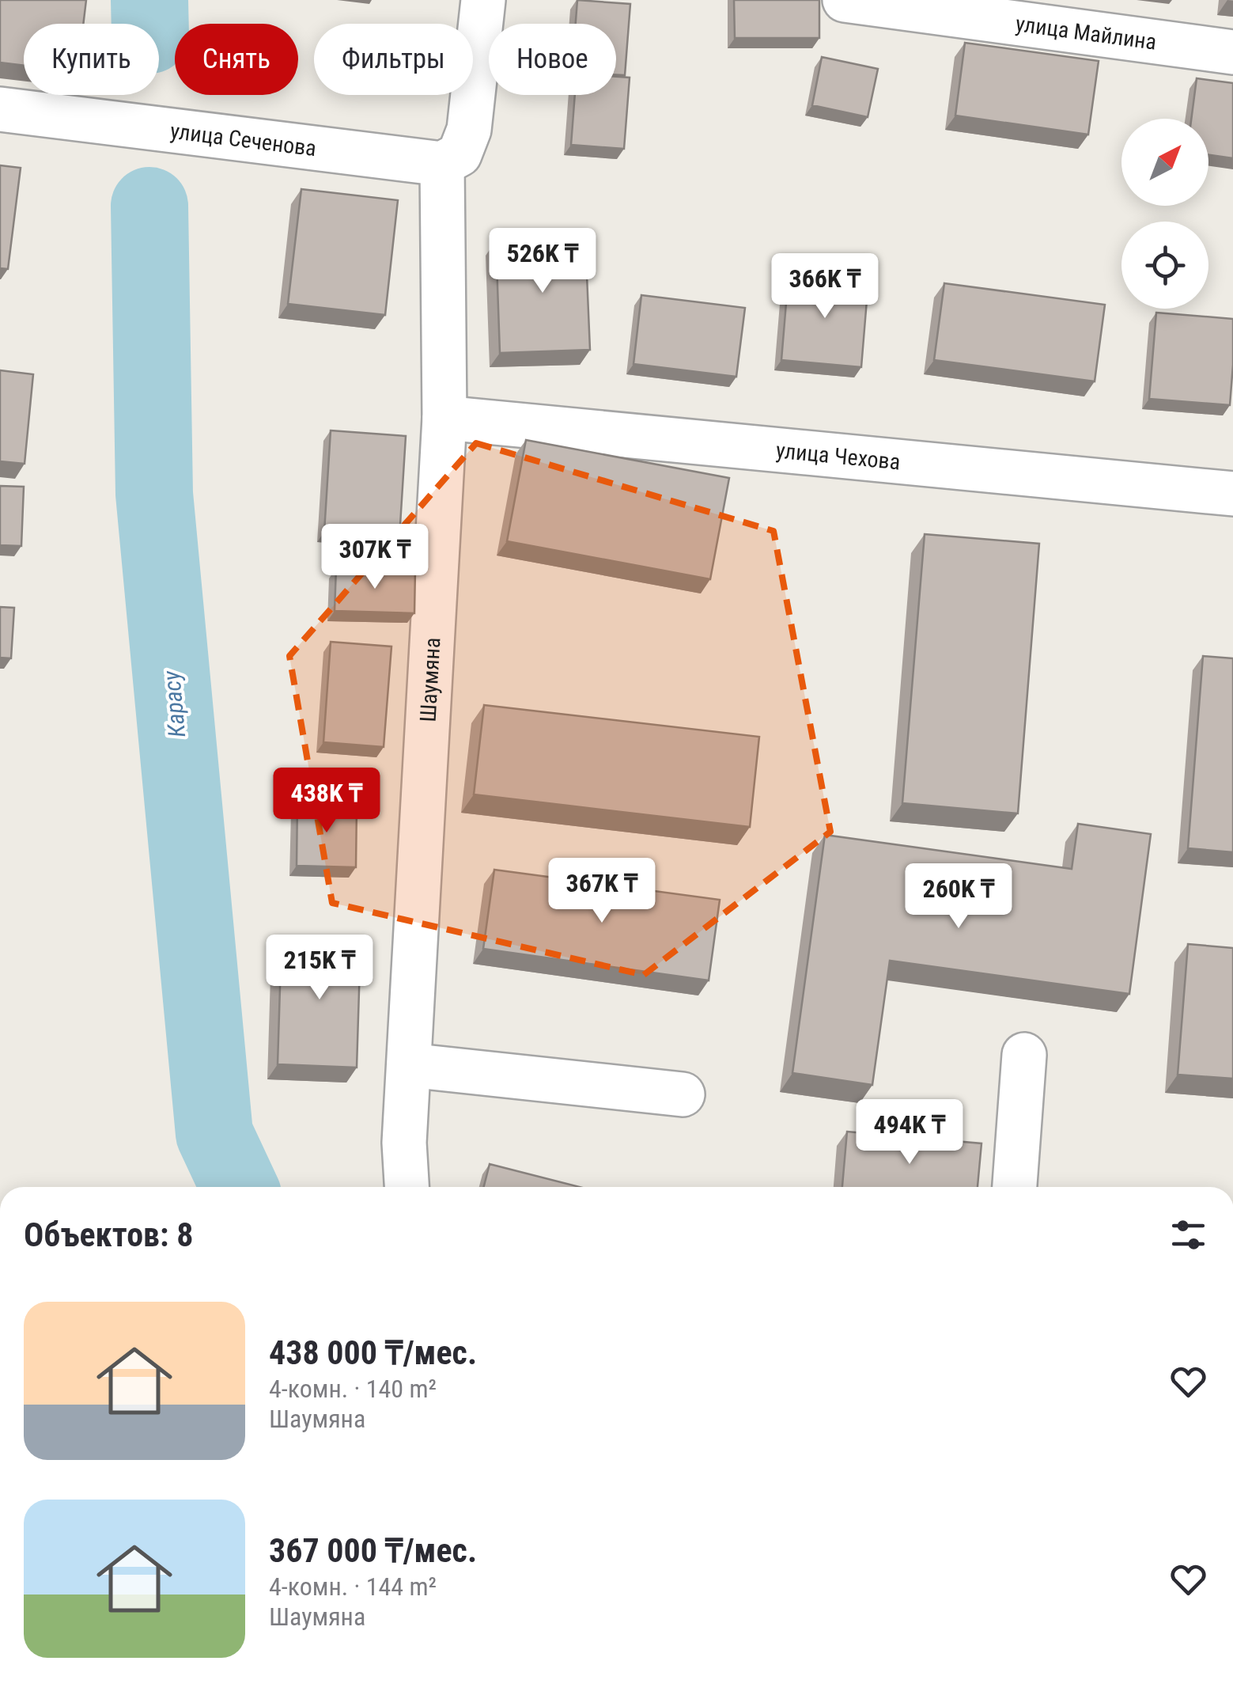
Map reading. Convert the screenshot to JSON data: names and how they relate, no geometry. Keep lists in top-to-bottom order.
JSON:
{
  "streets": {
    "street": [
      "улица Майлина",
      "улица Сеченова",
      "улица Чехова",
      "Шаумяна"
    ]
  },
  "crossings": [
    ["улица Сеченова", "Шаумяна"],
    ["улица Чехова", "Шаумяна"]
  ],
  "water": ["Карасу"],
  "north": "top right",
  "page": {
    "chip": [
      "Купить",
      "Снять",
      "Фильтры",
      "Новое"
    ],
    "price": [
      "526K ₸",
      "366K ₸",
      "307K ₸",
      "438K ₸",
      "367K ₸",
      "260K ₸",
      "215K ₸",
      "494K ₸"
    ],
    "heading": "Объектов: 8",
    "list": [
      {
        "name": "438 000 ₸/мес.",
        "note": "4-комн. · 140 m² · Шаумяна"
      },
      {
        "name": "367 000 ₸/мес.",
        "note": "4-комн. · 144 m² · Шаумяна"
      }
    ]
  }
}
